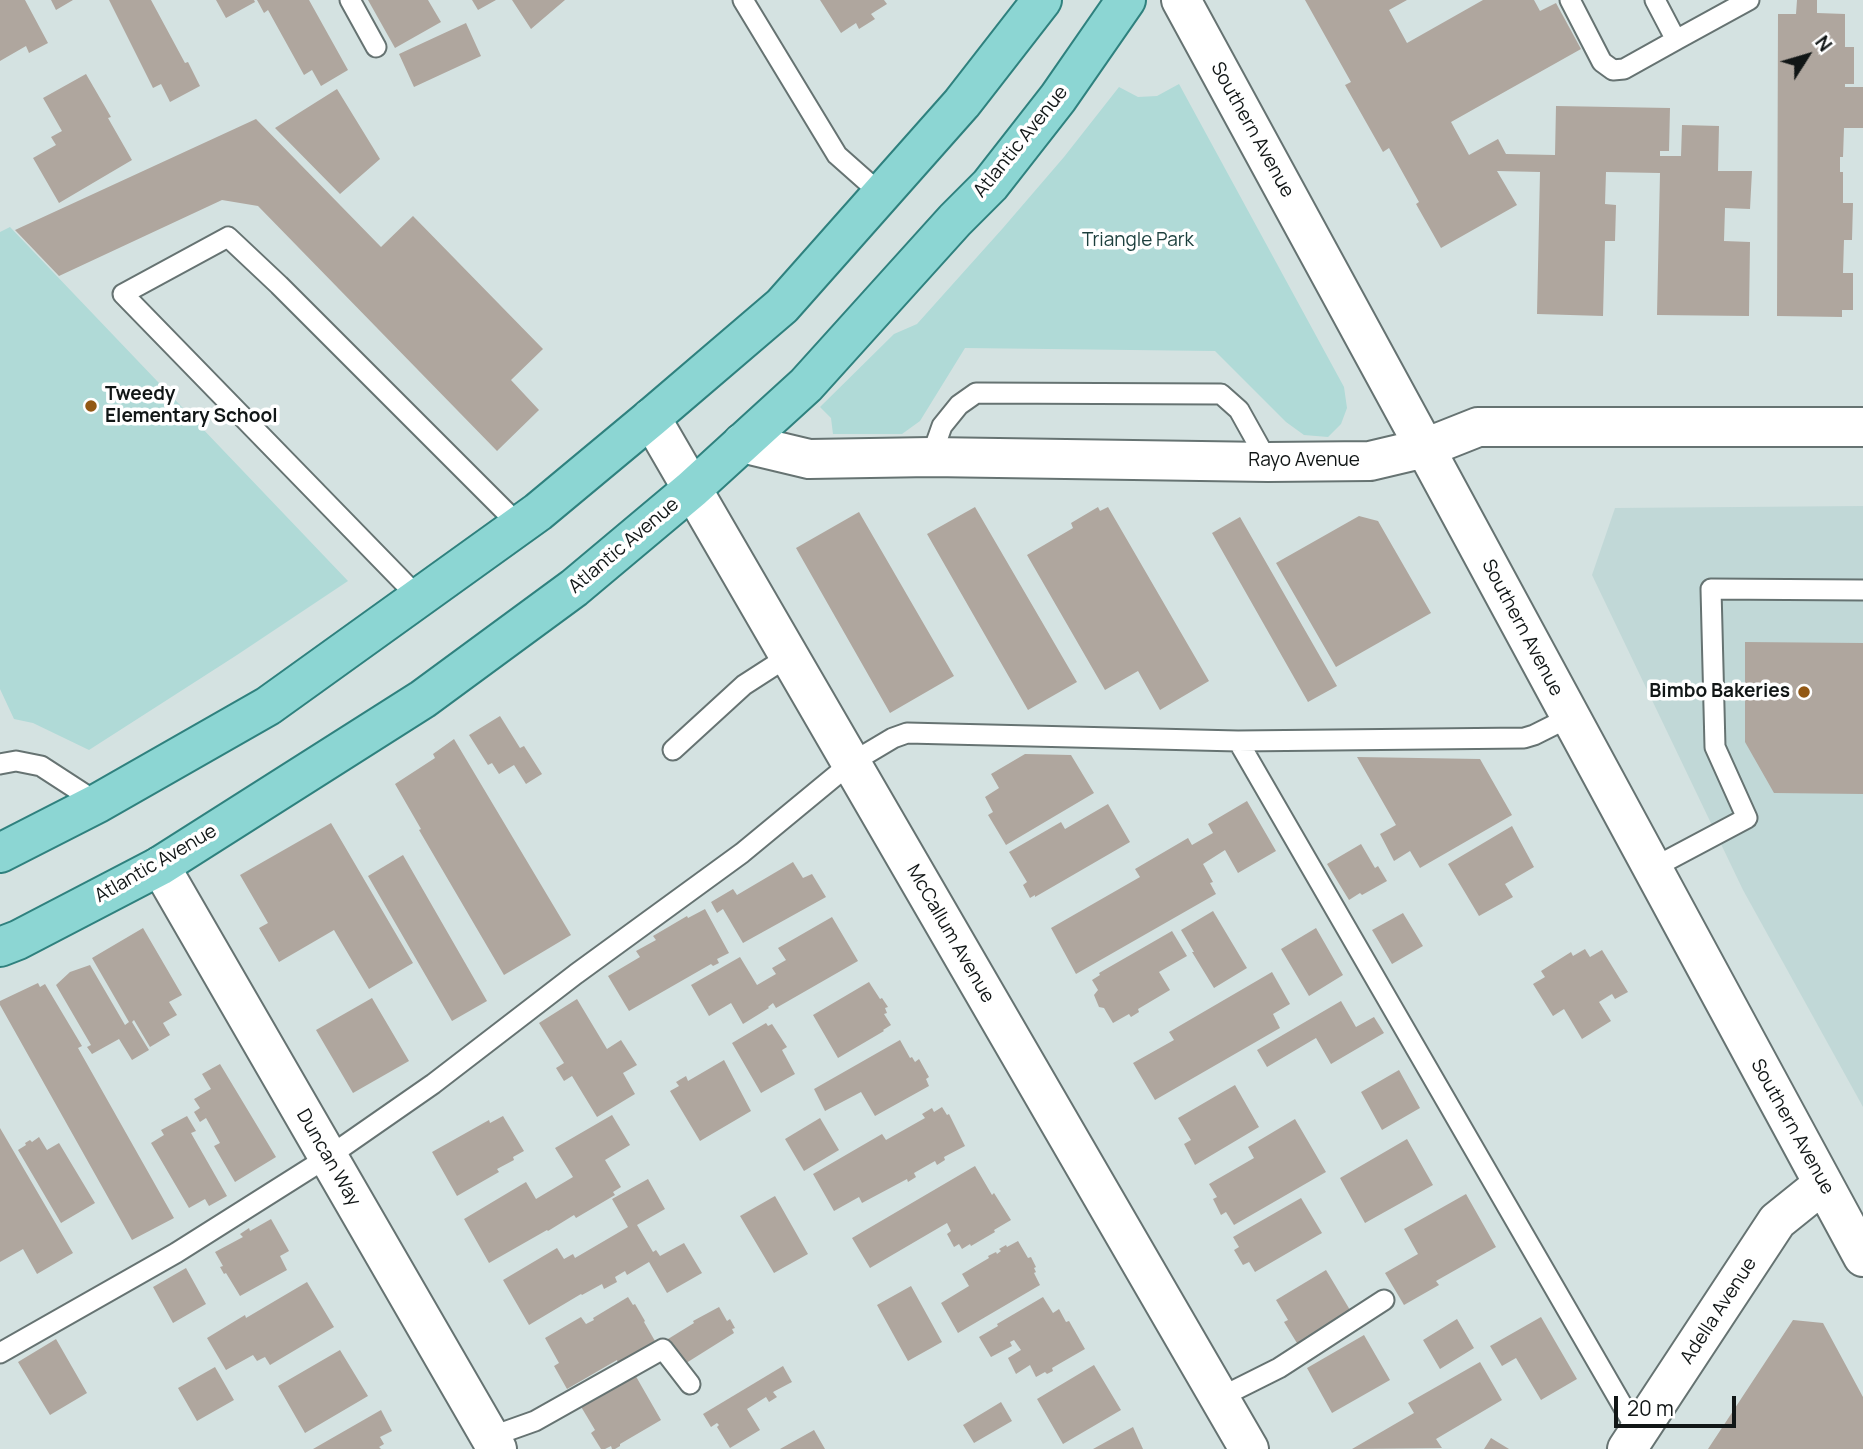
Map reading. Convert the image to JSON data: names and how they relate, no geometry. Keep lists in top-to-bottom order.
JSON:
{
  "streets": {
    "main road": ["Atlantic Avenue"],
    "street": [
      "Southern Avenue",
      "Rayo Avenue",
      "McCallum Avenue",
      "Duncan Way",
      "Adella Avenue"
    ]
  },
  "crossings": [
    ["Southern Avenue", "Rayo Avenue"],
    ["Southern Avenue", "Adella Avenue"],
    ["Atlantic Avenue", "Rayo Avenue"],
    ["Atlantic Avenue", "McCallum Avenue"],
    ["Atlantic Avenue", "Duncan Way"]
  ],
  "parks": ["Triangle Park"],
  "places": ["Tweedy Elementary School", "Bimbo Bakeries"],
  "scale_bar": "20 m",
  "north": "top right"
}
